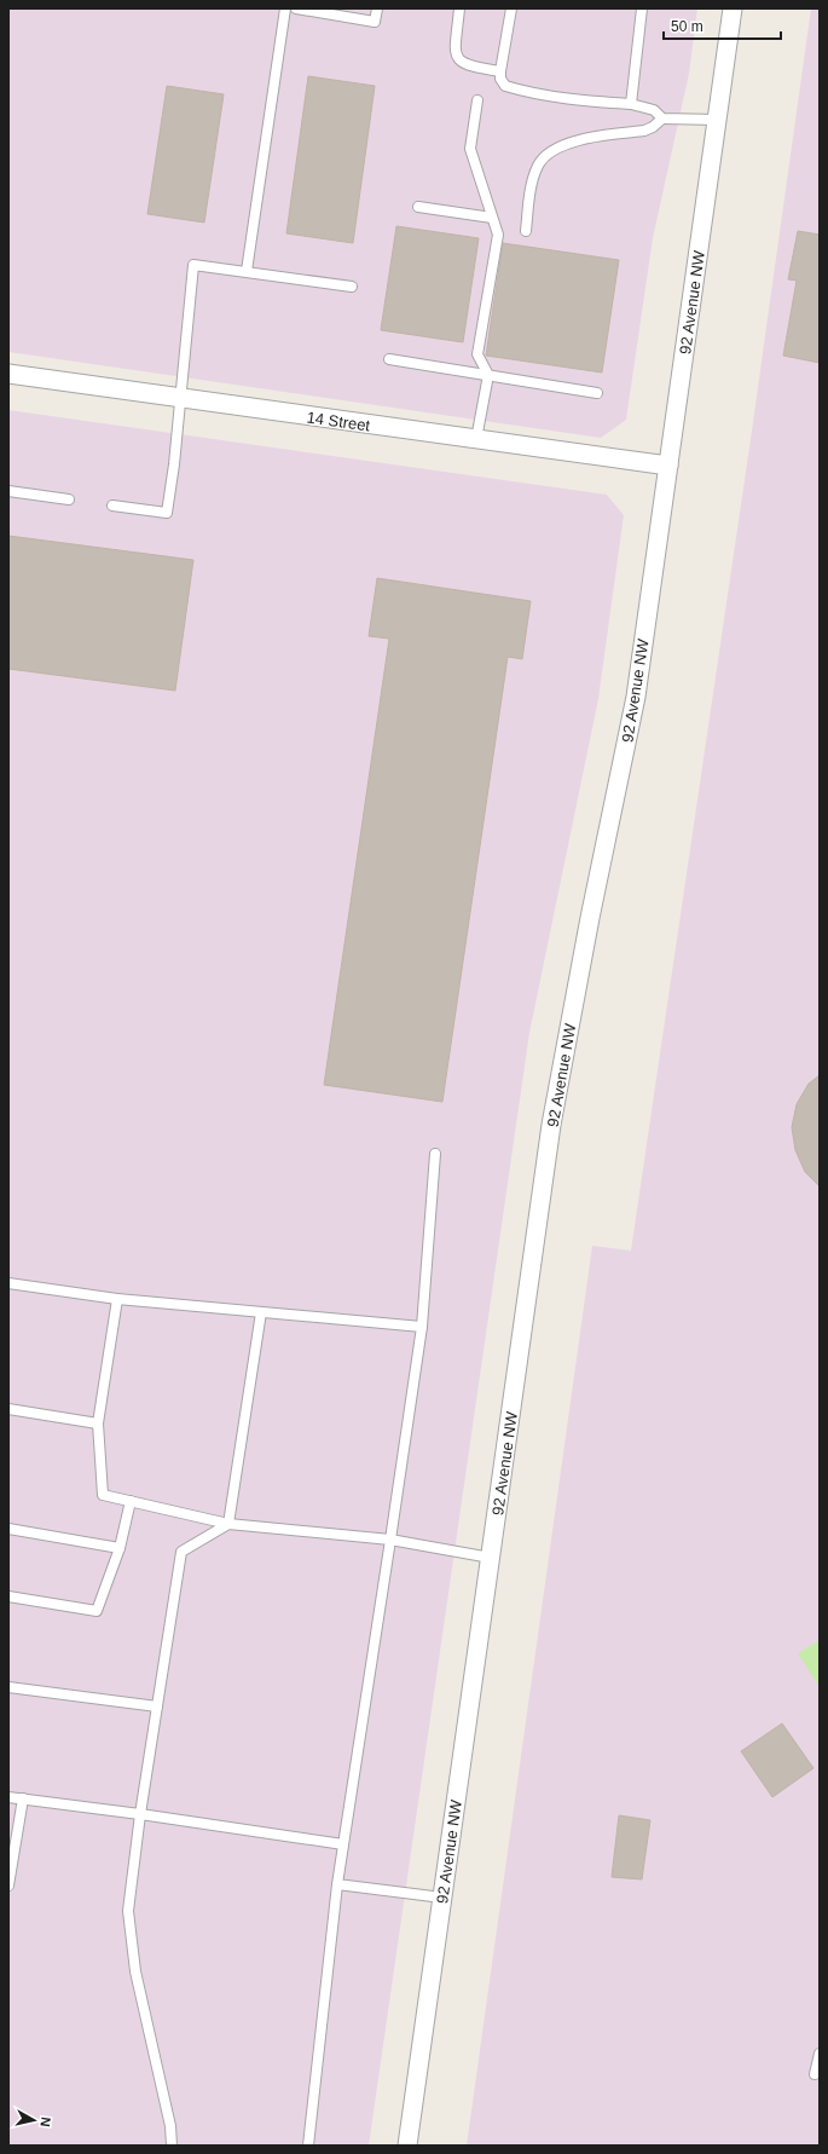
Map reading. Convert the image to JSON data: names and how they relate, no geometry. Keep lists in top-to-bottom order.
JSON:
{
  "streets": {
    "street": ["92 Avenue NW", "14 Street"]
  },
  "crossings": [
    ["92 Avenue NW", "14 Street"]
  ],
  "scale_bar": "50 m",
  "north": "right"
}
